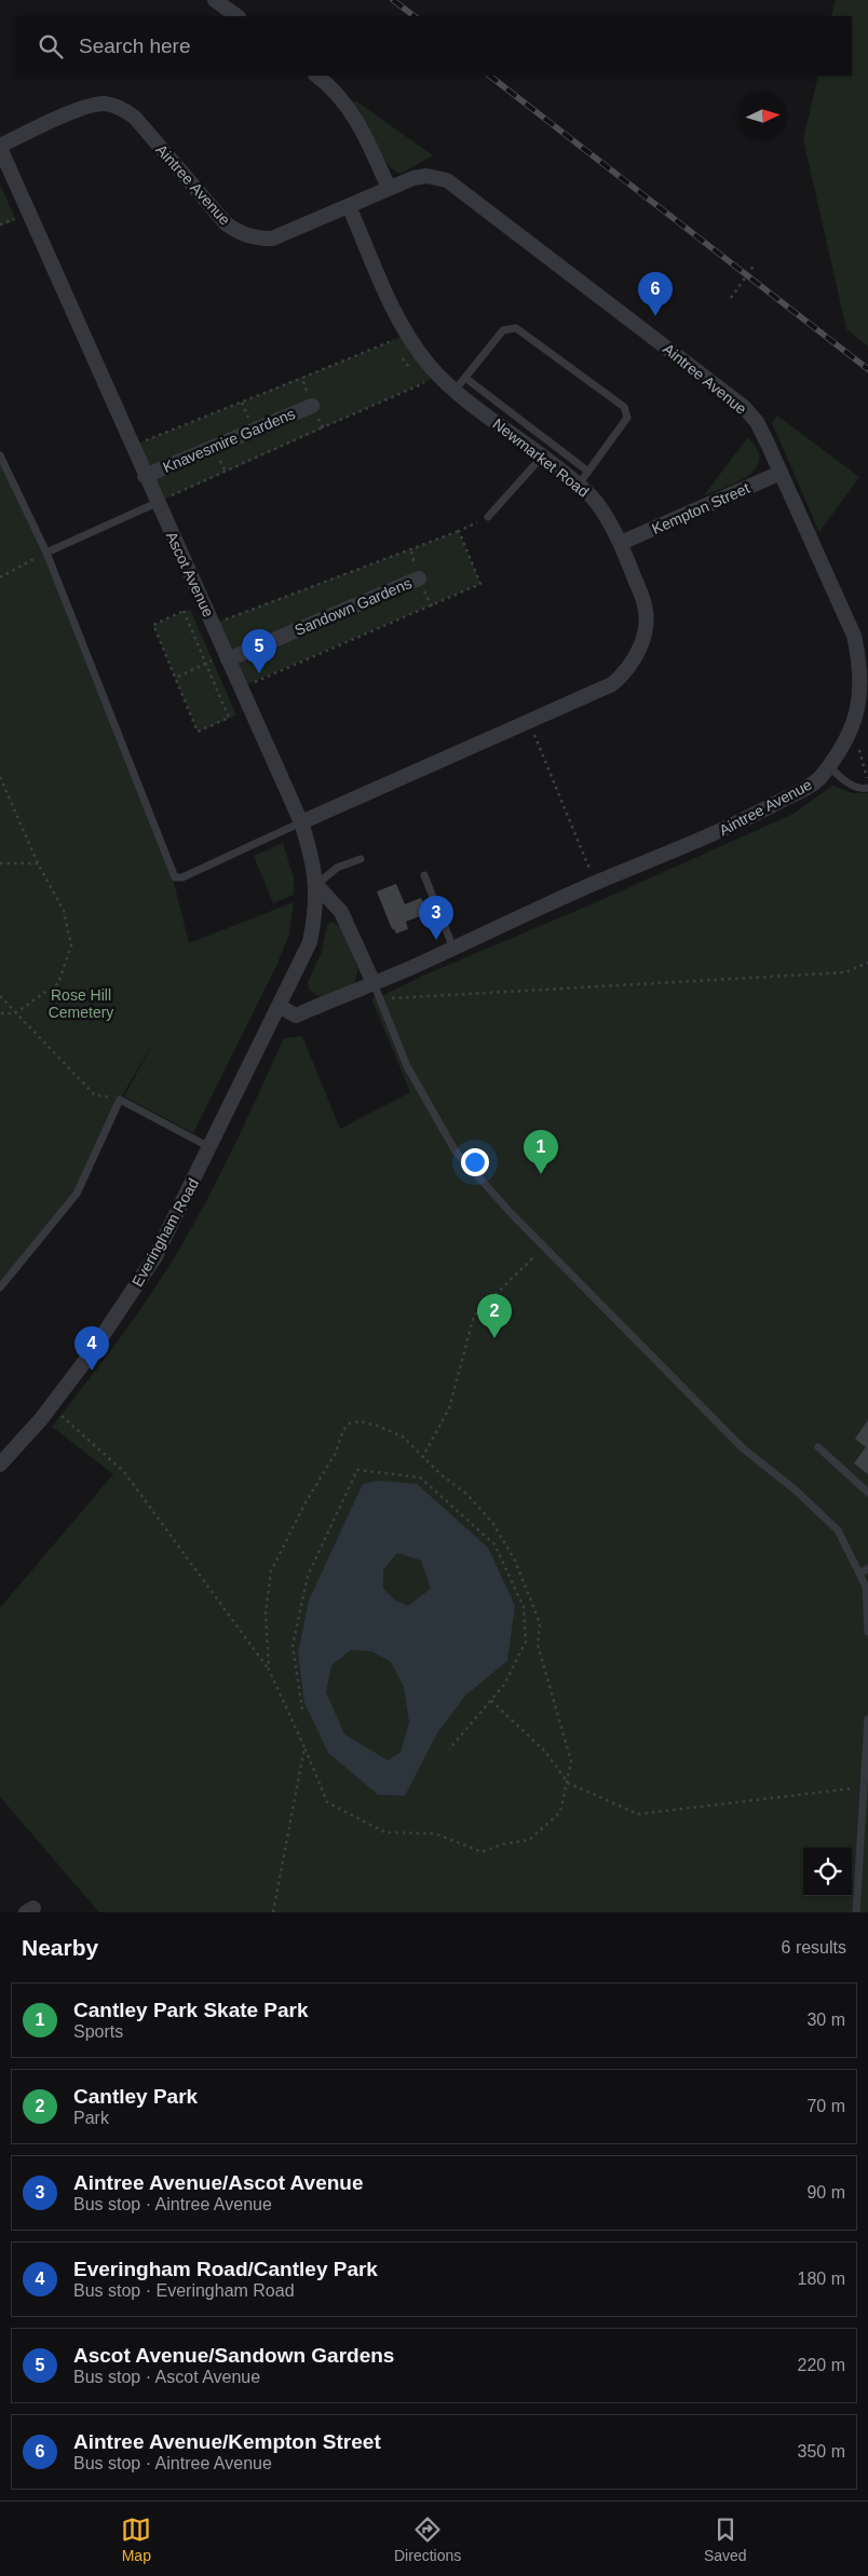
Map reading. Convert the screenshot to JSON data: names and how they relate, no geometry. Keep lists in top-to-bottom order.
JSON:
{
  "streets": {
    "street": [
      "Aintree Avenue",
      "Knavesmire Gardens",
      "Newmarket Road",
      "Kempton Street",
      "Ascot Avenue",
      "Sandown Gardens",
      "Everingham Road"
    ]
  },
  "crossings": [
    ["Aintree Avenue", "Newmarket Road"],
    ["Aintree Avenue", "Kempton Street"],
    ["Aintree Avenue", "Ascot Avenue"],
    ["Aintree Avenue", "Everingham Road"],
    ["Knavesmire Gardens", "Ascot Avenue"],
    ["Newmarket Road", "Kempton Street"],
    ["Newmarket Road", "Ascot Avenue"],
    ["Ascot Avenue", "Sandown Gardens"],
    ["Ascot Avenue", "Everingham Road"]
  ],
  "parks": ["Rose Hill Cemetery"],
  "north": "right",
  "page": {
    "search": "Search here",
    "pins": [
      "6",
      "5",
      "3",
      "1",
      "2",
      "4"
    ],
    "heading": ["Nearby", "6 results"],
    "list": [
      {
        "mark": "1",
        "name": "Cantley Park Skate Park",
        "note": "Sports",
        "value": "30 m"
      },
      {
        "mark": "2",
        "name": "Cantley Park",
        "note": "Park",
        "value": "70 m"
      },
      {
        "mark": "3",
        "name": "Aintree Avenue/Ascot Avenue",
        "note": "Bus stop · Aintree Avenue",
        "value": "90 m"
      },
      {
        "mark": "4",
        "name": "Everingham Road/Cantley Park",
        "note": "Bus stop · Everingham Road",
        "value": "180 m"
      },
      {
        "mark": "5",
        "name": "Ascot Avenue/Sandown Gardens",
        "note": "Bus stop · Ascot Avenue",
        "value": "220 m"
      },
      {
        "mark": "6",
        "name": "Aintree Avenue/Kempton Street",
        "note": "Bus stop · Aintree Avenue",
        "value": "350 m"
      }
    ],
    "nav": ["Map", "Directions", "Saved"]
  }
}
